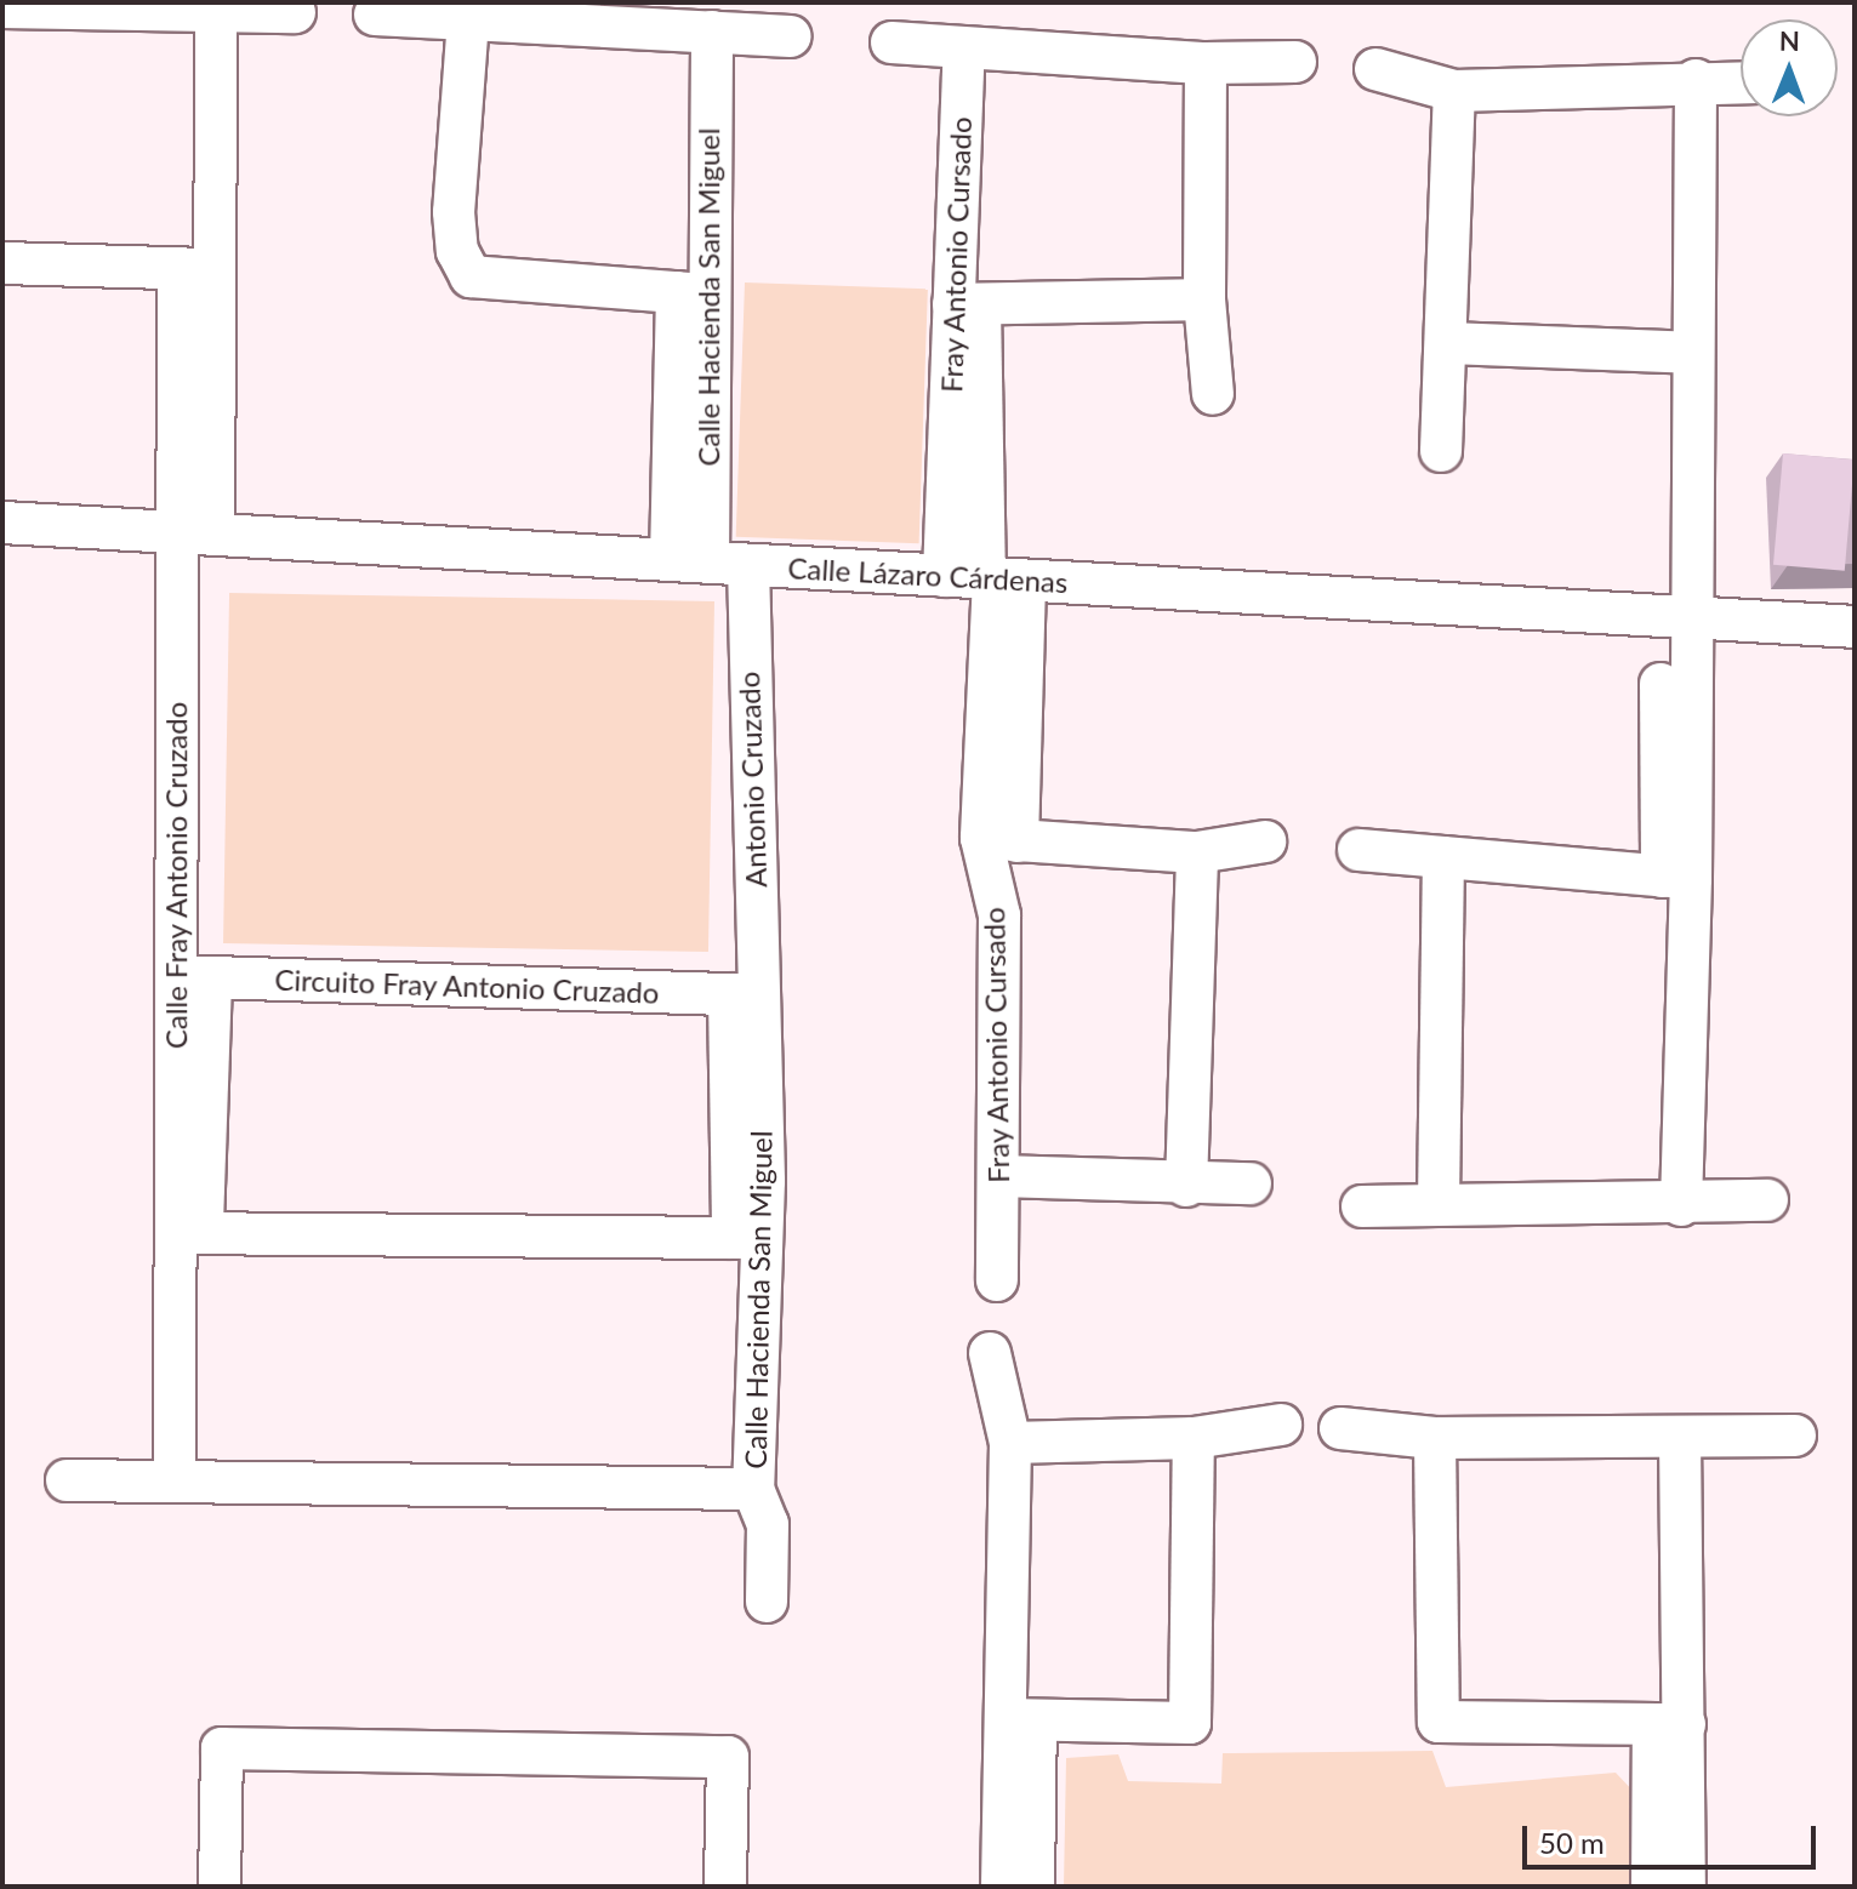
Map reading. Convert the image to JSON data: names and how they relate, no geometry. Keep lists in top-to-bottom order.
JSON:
{
  "streets": {
    "street": [
      "Fray Antonio Cursado",
      "Calle Hacienda San Miguel",
      "Calle Lázaro Cárdenas",
      "Antonio Cruzado",
      "Calle Fray Antonio Cruzado",
      "Circuito Fray Antonio Cruzado"
    ]
  },
  "crossings": [
    ["Fray Antonio Cursado", "Calle Lázaro Cárdenas"],
    ["Calle Hacienda San Miguel", "Calle Lázaro Cárdenas"],
    ["Calle Hacienda San Miguel", "Antonio Cruzado"],
    ["Calle Hacienda San Miguel", "Circuito Fray Antonio Cruzado"],
    ["Calle Lázaro Cárdenas", "Antonio Cruzado"],
    ["Calle Lázaro Cárdenas", "Calle Fray Antonio Cruzado"],
    ["Antonio Cruzado", "Circuito Fray Antonio Cruzado"],
    ["Calle Fray Antonio Cruzado", "Circuito Fray Antonio Cruzado"]
  ],
  "scale_bar": "50 m",
  "north": "top"
}
